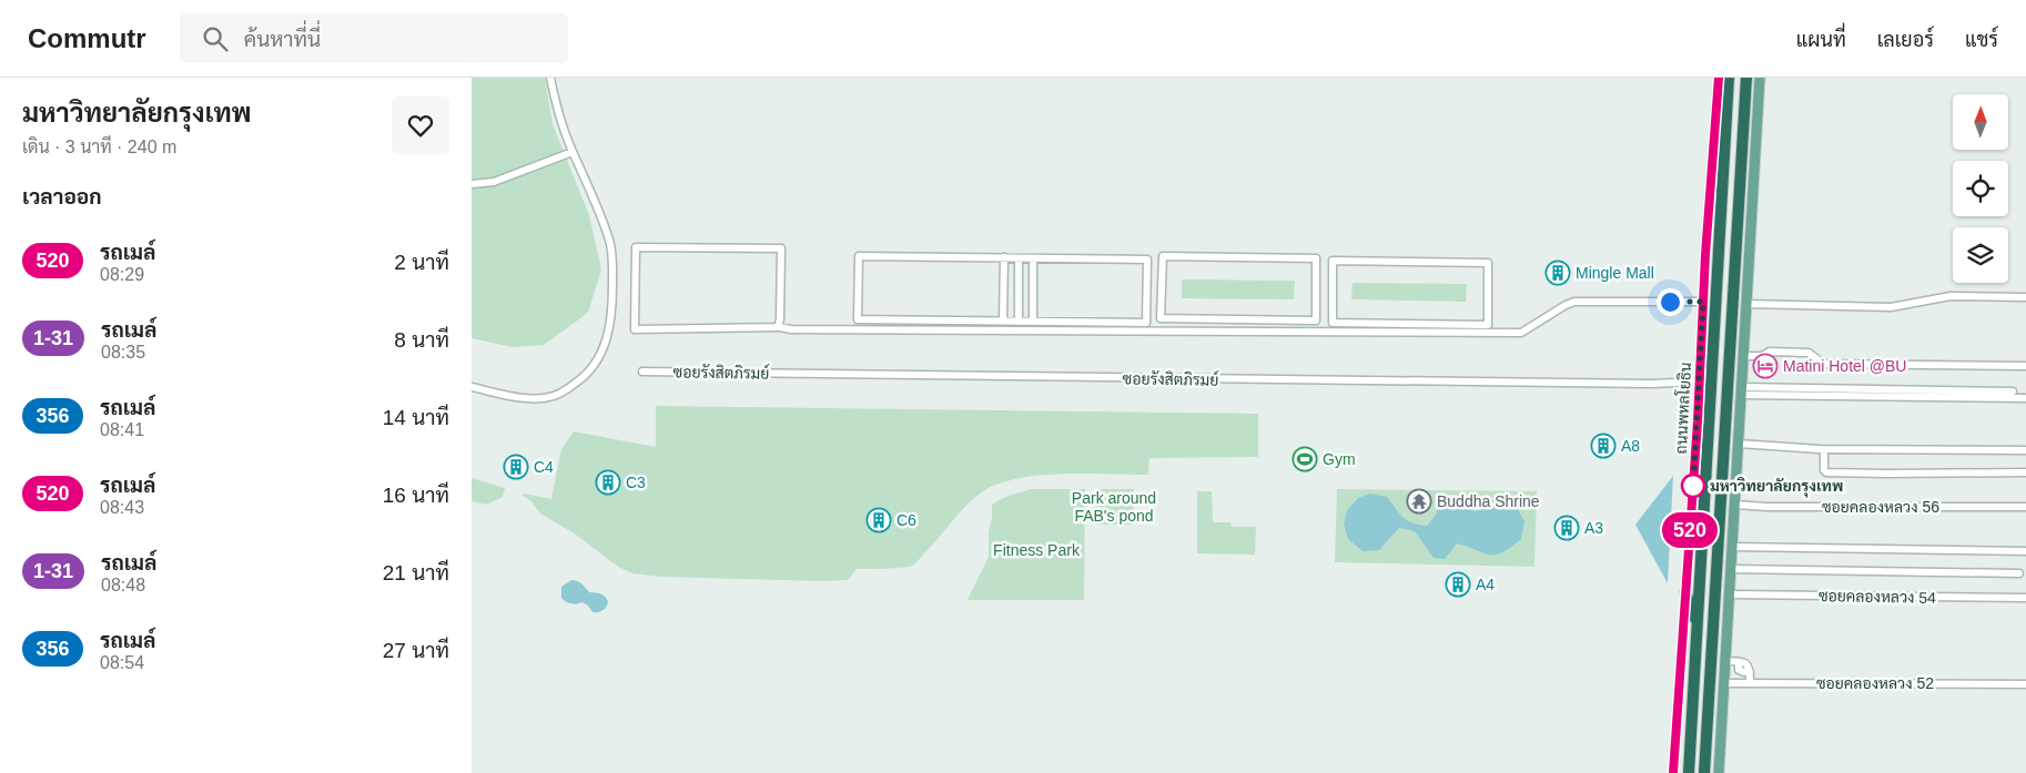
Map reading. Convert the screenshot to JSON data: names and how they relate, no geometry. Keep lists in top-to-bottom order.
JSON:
{
  "streets": {
    "highway": ["ถนนพหลโยธิน"],
    "street": [
      "ซอยรังสิตภิรมย์",
      "ซอยคลองหลวง 56",
      "ซอยคลองหลวง 54",
      "ซอยคลองหลวง 52"
    ]
  },
  "crossings": [
    ["ซอยรังสิตภิรมย์", "ถนนพหลโยธิน"]
  ],
  "parks": ["Park around FAB's pond", "Fitness Park"],
  "places": {
    "building": [
      "Mingle Mall",
      "A8",
      "C4",
      "C3",
      "C6",
      "A3",
      "A4"
    ],
    "hotel": ["Matini Hotel @BU"],
    "sports": ["Gym"],
    "other": ["มหาวิทยาลัยกรุงเทพ"],
    "temple": ["Buddha Shrine"]
  },
  "lines": ["bus line 520"],
  "north": "top",
  "page": {
    "header": "Commutr",
    "search": "ค้นหาที่นี่",
    "nav": ["แผนที่", "เลเยอร์", "แชร์"],
    "heading": [
      ["มหาวิทยาลัยกรุงเทพ", "เดิน · 3 นาที · 240 m"],
      "เวลาออก"
    ],
    "on_map": "520",
    "list": [
      {
        "mark": "520",
        "name": "รถเมล์",
        "note": "08:29",
        "value": "2 นาที"
      },
      {
        "mark": "1-31",
        "name": "รถเมล์",
        "note": "08:35",
        "value": "8 นาที"
      },
      {
        "mark": "356",
        "name": "รถเมล์",
        "note": "08:41",
        "value": "14 นาที"
      },
      {
        "mark": "520",
        "name": "รถเมล์",
        "note": "08:43",
        "value": "16 นาที"
      },
      {
        "mark": "1-31",
        "name": "รถเมล์",
        "note": "08:48",
        "value": "21 นาที"
      },
      {
        "mark": "356",
        "name": "รถเมล์",
        "note": "08:54",
        "value": "27 นาที"
      }
    ]
  }
}
